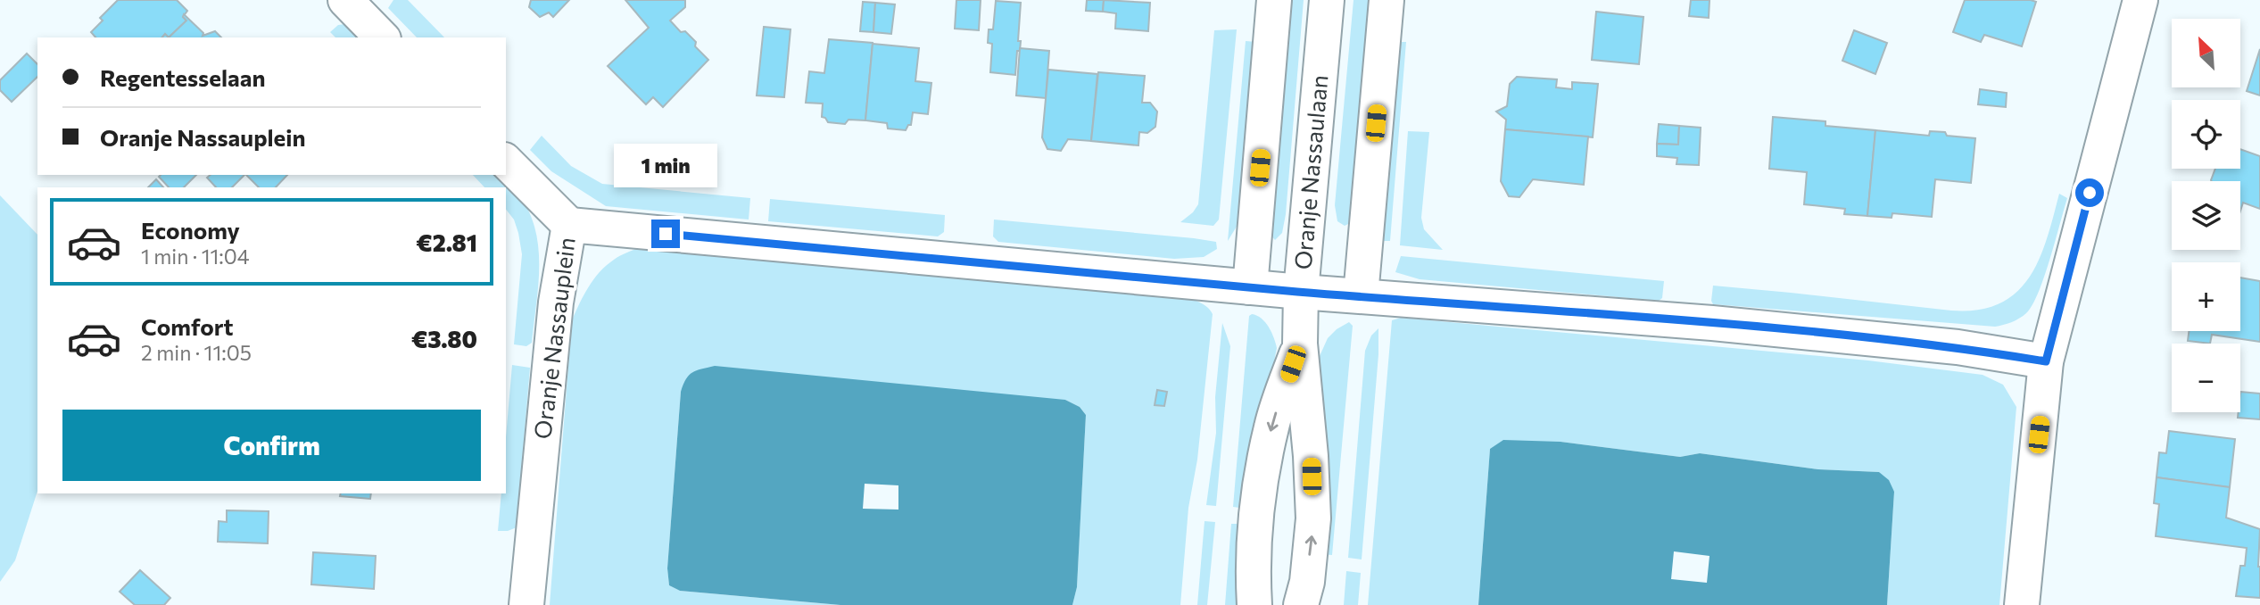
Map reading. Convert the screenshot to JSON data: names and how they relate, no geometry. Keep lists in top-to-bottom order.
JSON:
{
  "streets": {
    "street": ["Oranje Nassaulaan", "Oranje Nassauplein"]
  },
  "crossings": [
    ["Oranje Nassaulaan", "Oranje Nassauplein"]
  ],
  "north": "top left",
  "page": {
    "map_buttons": ["+", "−"],
    "banner": ["Regentesselaan", "Oranje Nassauplein"],
    "bubble": "1 min",
    "list": [
      {
        "name": "Economy",
        "note": "1 min · 11:04",
        "value": "€2.81"
      },
      {
        "name": "Comfort",
        "note": "2 min · 11:05",
        "value": "€3.80"
      }
    ],
    "buttons": "Confirm"
  }
}
